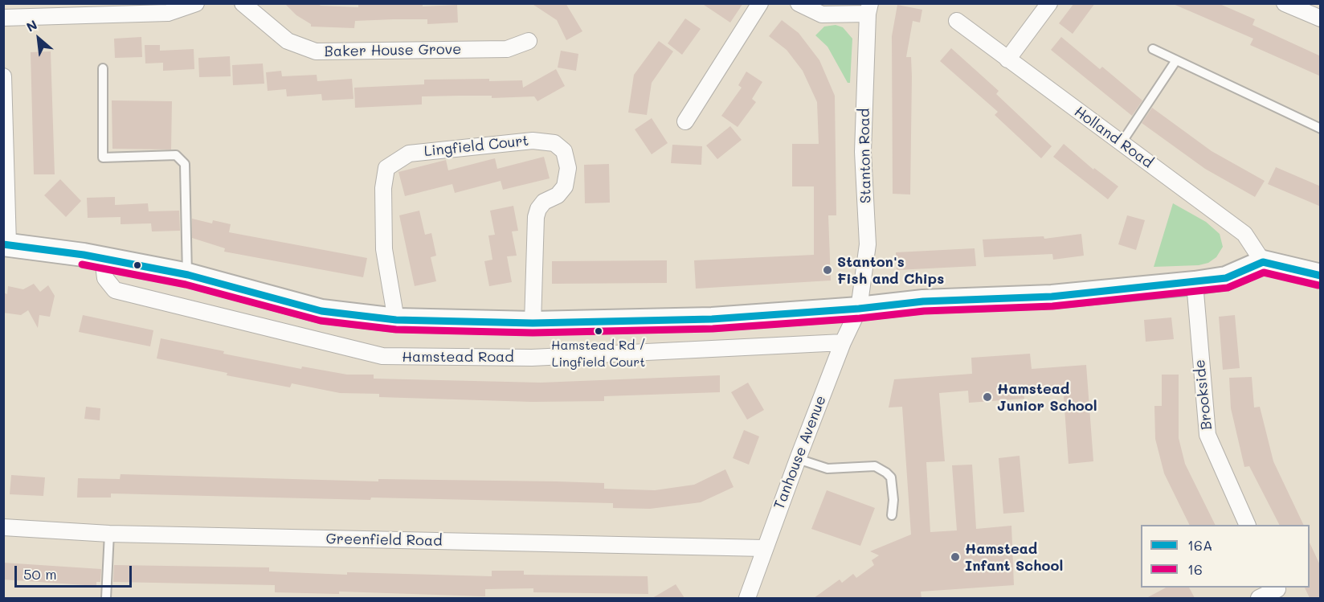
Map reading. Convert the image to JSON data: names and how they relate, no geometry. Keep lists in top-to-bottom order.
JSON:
{
  "streets": {
    "street": [
      "Baker House Grove",
      "Holland Road",
      "Lingfield Court",
      "Stanton Road",
      "Hamstead Road",
      "Brookside",
      "Tanhouse Avenue",
      "Greenfield Road"
    ]
  },
  "crossings": [
    ["Stanton Road", "Tanhouse Avenue"],
    ["Hamstead Road", "Tanhouse Avenue"],
    ["Tanhouse Avenue", "Greenfield Road"]
  ],
  "places": [
    "Stanton's Fish and Chips",
    "Hamstead Rd / Lingfield Court",
    "Hamstead Junior School",
    "Hamstead Infant School"
  ],
  "lines": ["transit line 16A", "transit line 16"],
  "legend": ["16A", "16"],
  "scale_bar": "50 m",
  "north": "top left"
}
